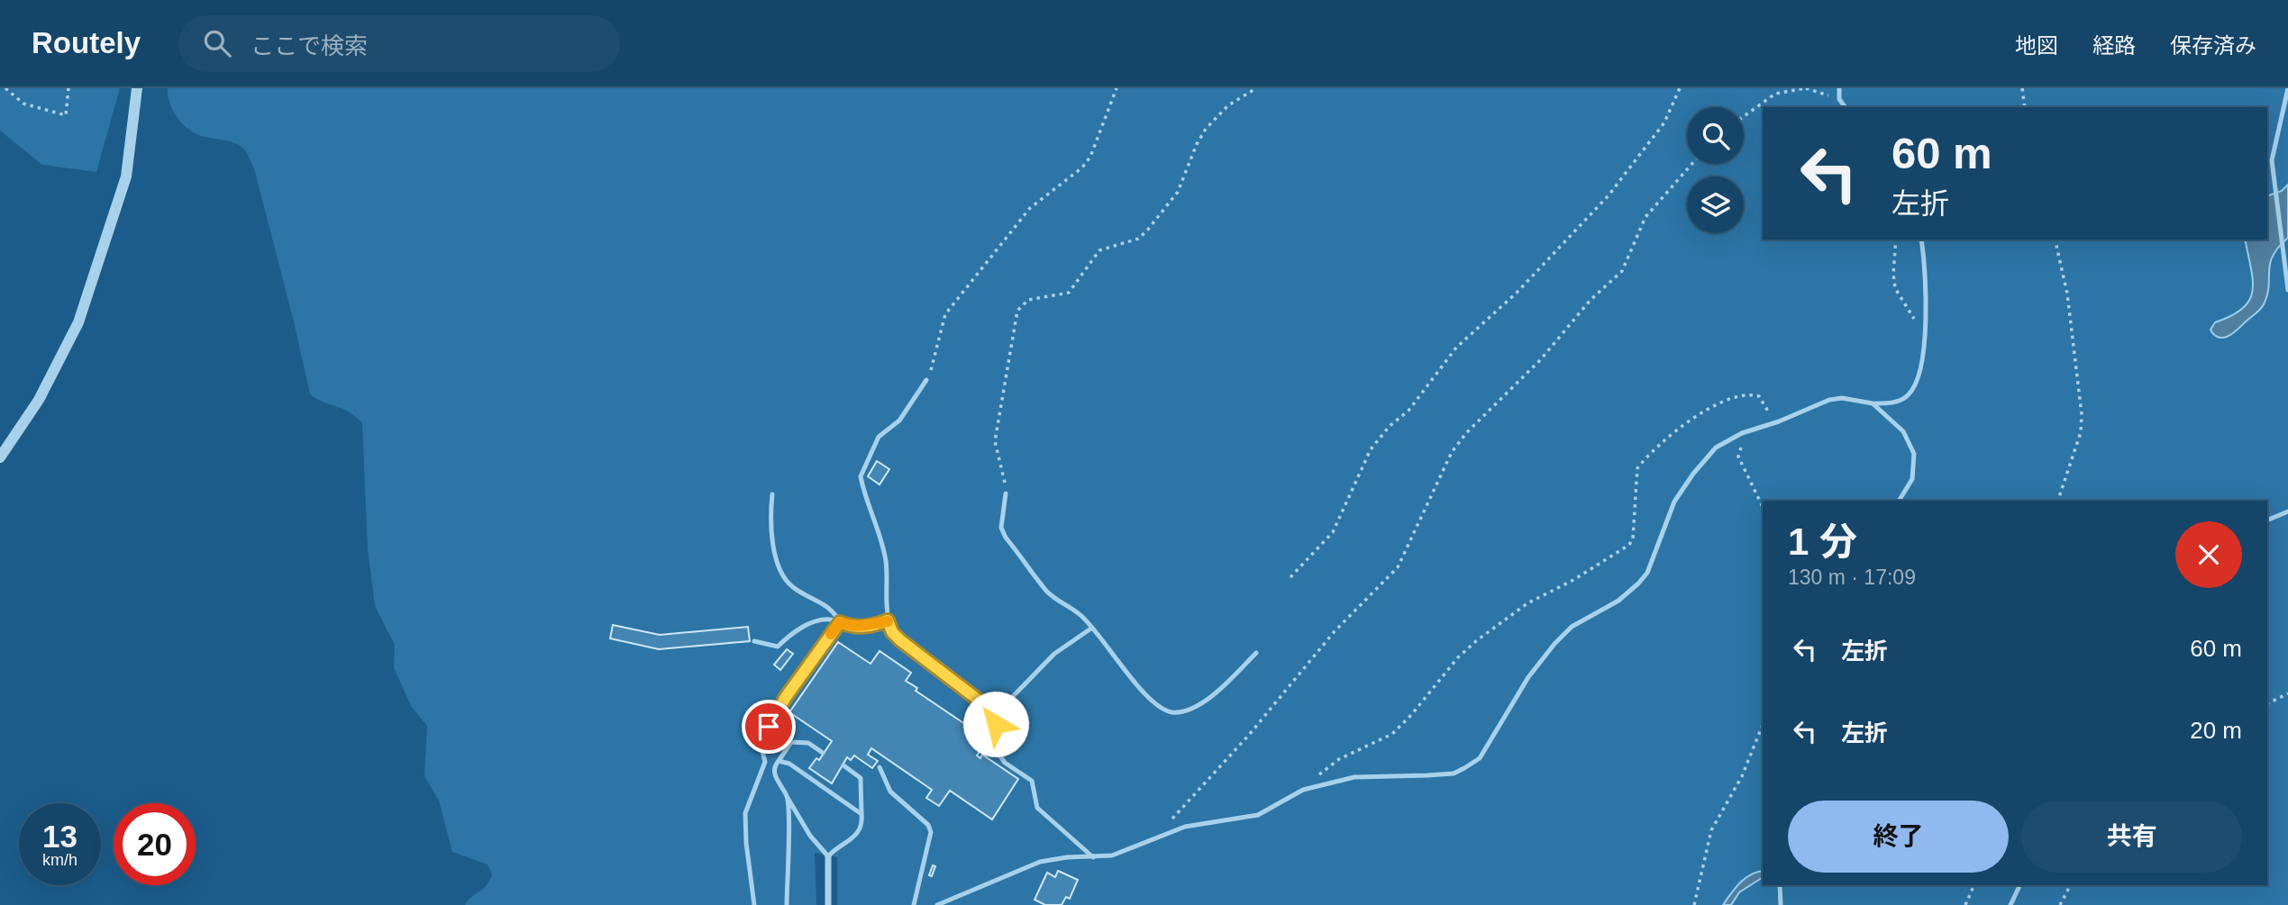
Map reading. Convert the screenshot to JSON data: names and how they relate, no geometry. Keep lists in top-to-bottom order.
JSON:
{
  "page": {
    "header": "Routely",
    "search": "ここで検索",
    "nav": ["地図", "経路", "保存済み"],
    "turn": ["60 m", "左折"],
    "heading": ["1 分", "130 m · 17:09"],
    "list": [
      {
        "name": "左折",
        "value": "60 m"
      },
      {
        "name": "左折",
        "value": "20 m"
      }
    ],
    "buttons": ["終了", "共有"],
    "speed": "13 km/h",
    "limit": "20"
  }
}
